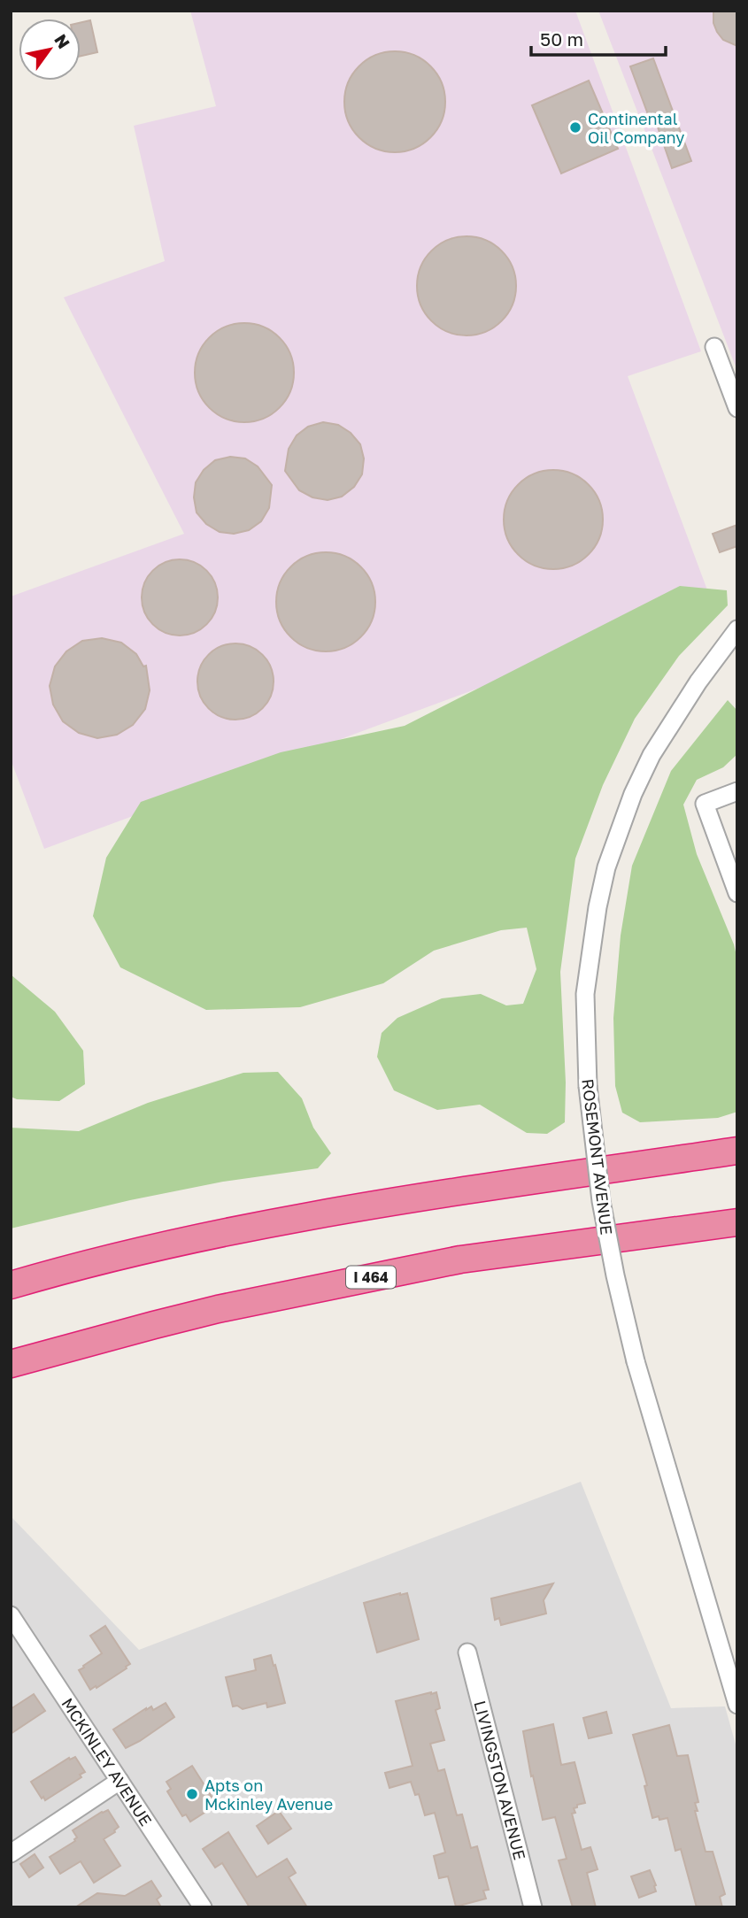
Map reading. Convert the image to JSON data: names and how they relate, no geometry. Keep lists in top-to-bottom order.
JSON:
{
  "streets": {
    "highway": ["I 464"],
    "street": ["ROSEMONT AVENUE", "MCKINLEY AVENUE", "LIVINGSTON AVENUE"]
  },
  "places": ["Continental Oil Company", "Apts on Mckinley Avenue"],
  "scale_bar": "50 m",
  "north": "top right"
}
